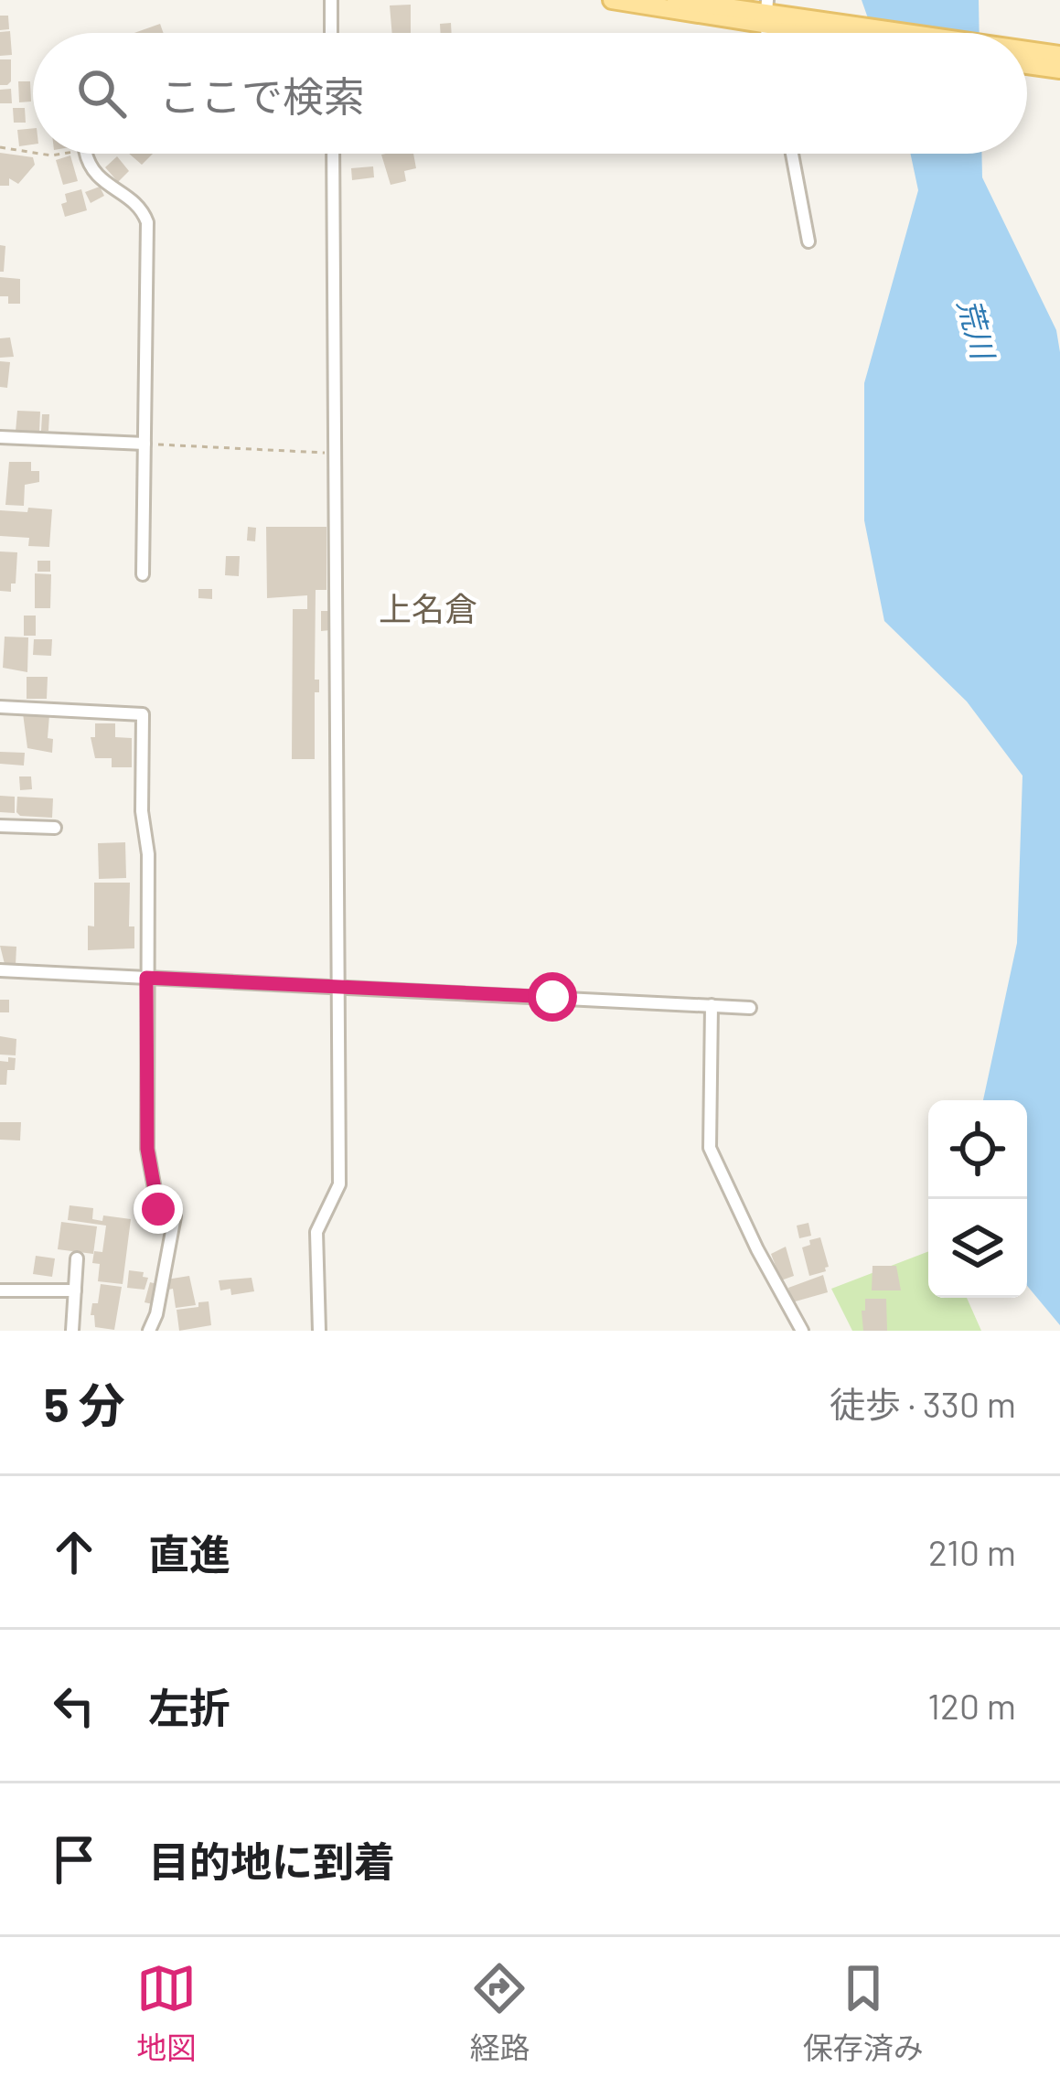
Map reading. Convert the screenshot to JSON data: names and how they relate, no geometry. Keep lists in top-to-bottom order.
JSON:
{
  "districts": ["上名倉"],
  "water": ["荒川"],
  "page": {
    "search": "ここで検索",
    "heading": ["5 分", "徒歩 · 330 m"],
    "list": [
      ["直進", "210 m"],
      ["左折", "120 m"],
      "目的地に到着"
    ],
    "nav": ["地図", "経路", "保存済み"]
  }
}
